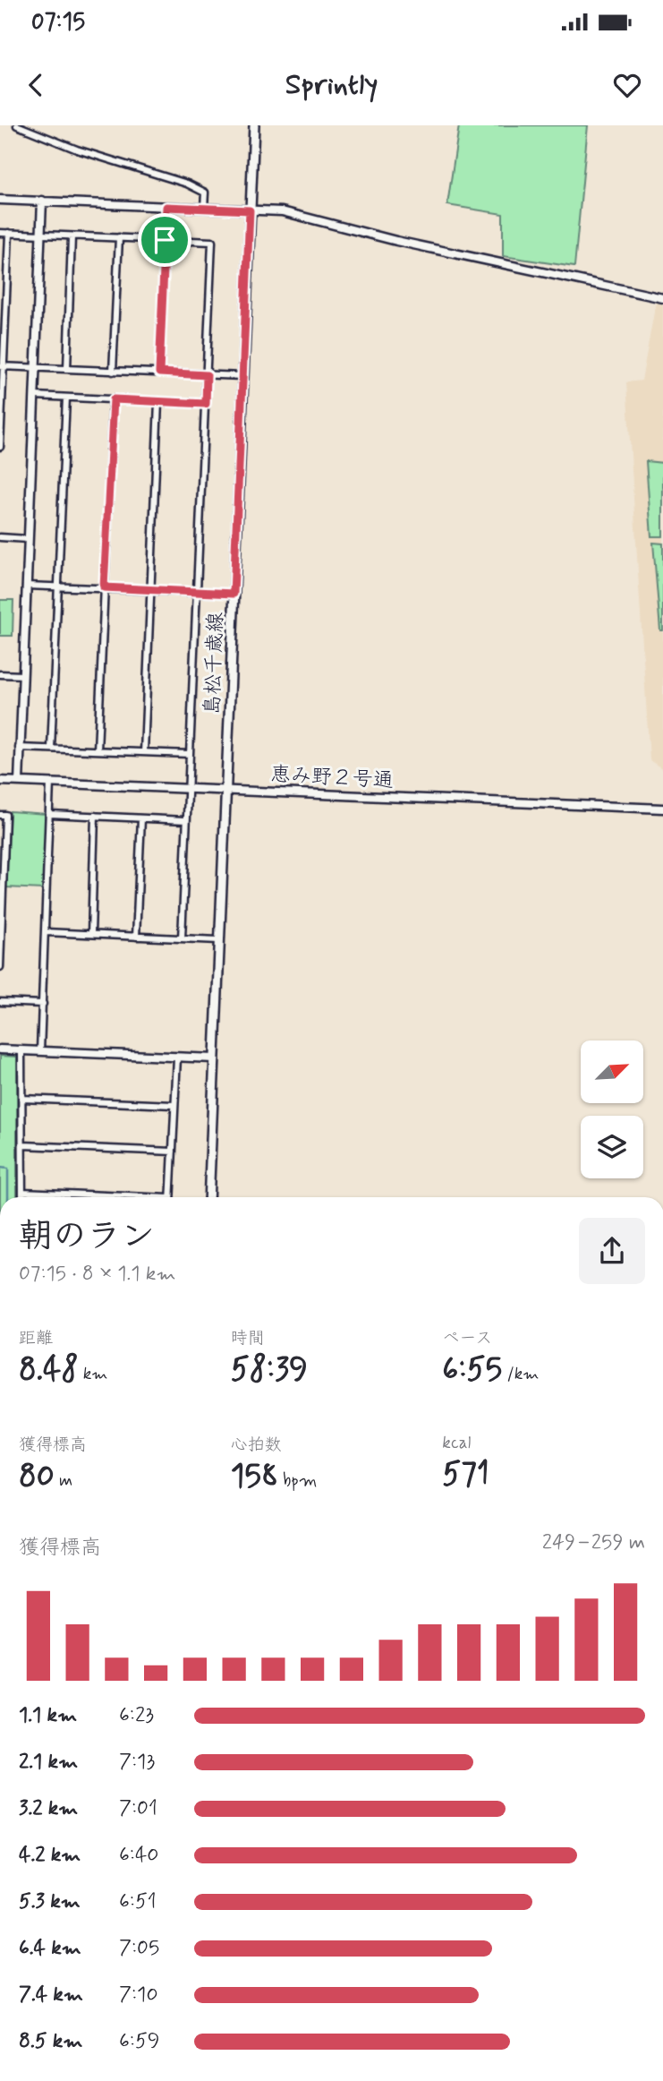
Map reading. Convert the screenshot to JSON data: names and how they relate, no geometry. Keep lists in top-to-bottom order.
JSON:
{
  "streets": {
    "main road": ["島松千歳線"],
    "street": ["恵み野２号通"]
  },
  "crossings": [
    ["島松千歳線", "恵み野２号通"]
  ],
  "north": "top right",
  "page": {
    "status": "07:15",
    "header": "Sprintly",
    "heading": ["朝のラン", "07:15 · 8 × 1.1 km"],
    "stats": [
      ["距離", "8.48 km"],
      ["時間", "58:39"],
      ["ペース", "6:55 /km"],
      ["獲得標高", "80 m"],
      ["心拍数", "158 bpm"],
      ["kcal", "571"]
    ],
    "chart": ["獲得標高", "249–259 m"],
    "list": [
      {
        "name": "1.1 km",
        "note": "6:23"
      },
      {
        "name": "2.1 km",
        "note": "7:13"
      },
      {
        "name": "3.2 km",
        "note": "7:01"
      },
      {
        "name": "4.2 km",
        "note": "6:40"
      },
      {
        "name": "5.3 km",
        "note": "6:51"
      },
      {
        "name": "6.4 km",
        "note": "7:05"
      },
      {
        "name": "7.4 km",
        "note": "7:10"
      },
      {
        "name": "8.5 km",
        "note": "6:59"
      }
    ]
  }
}
